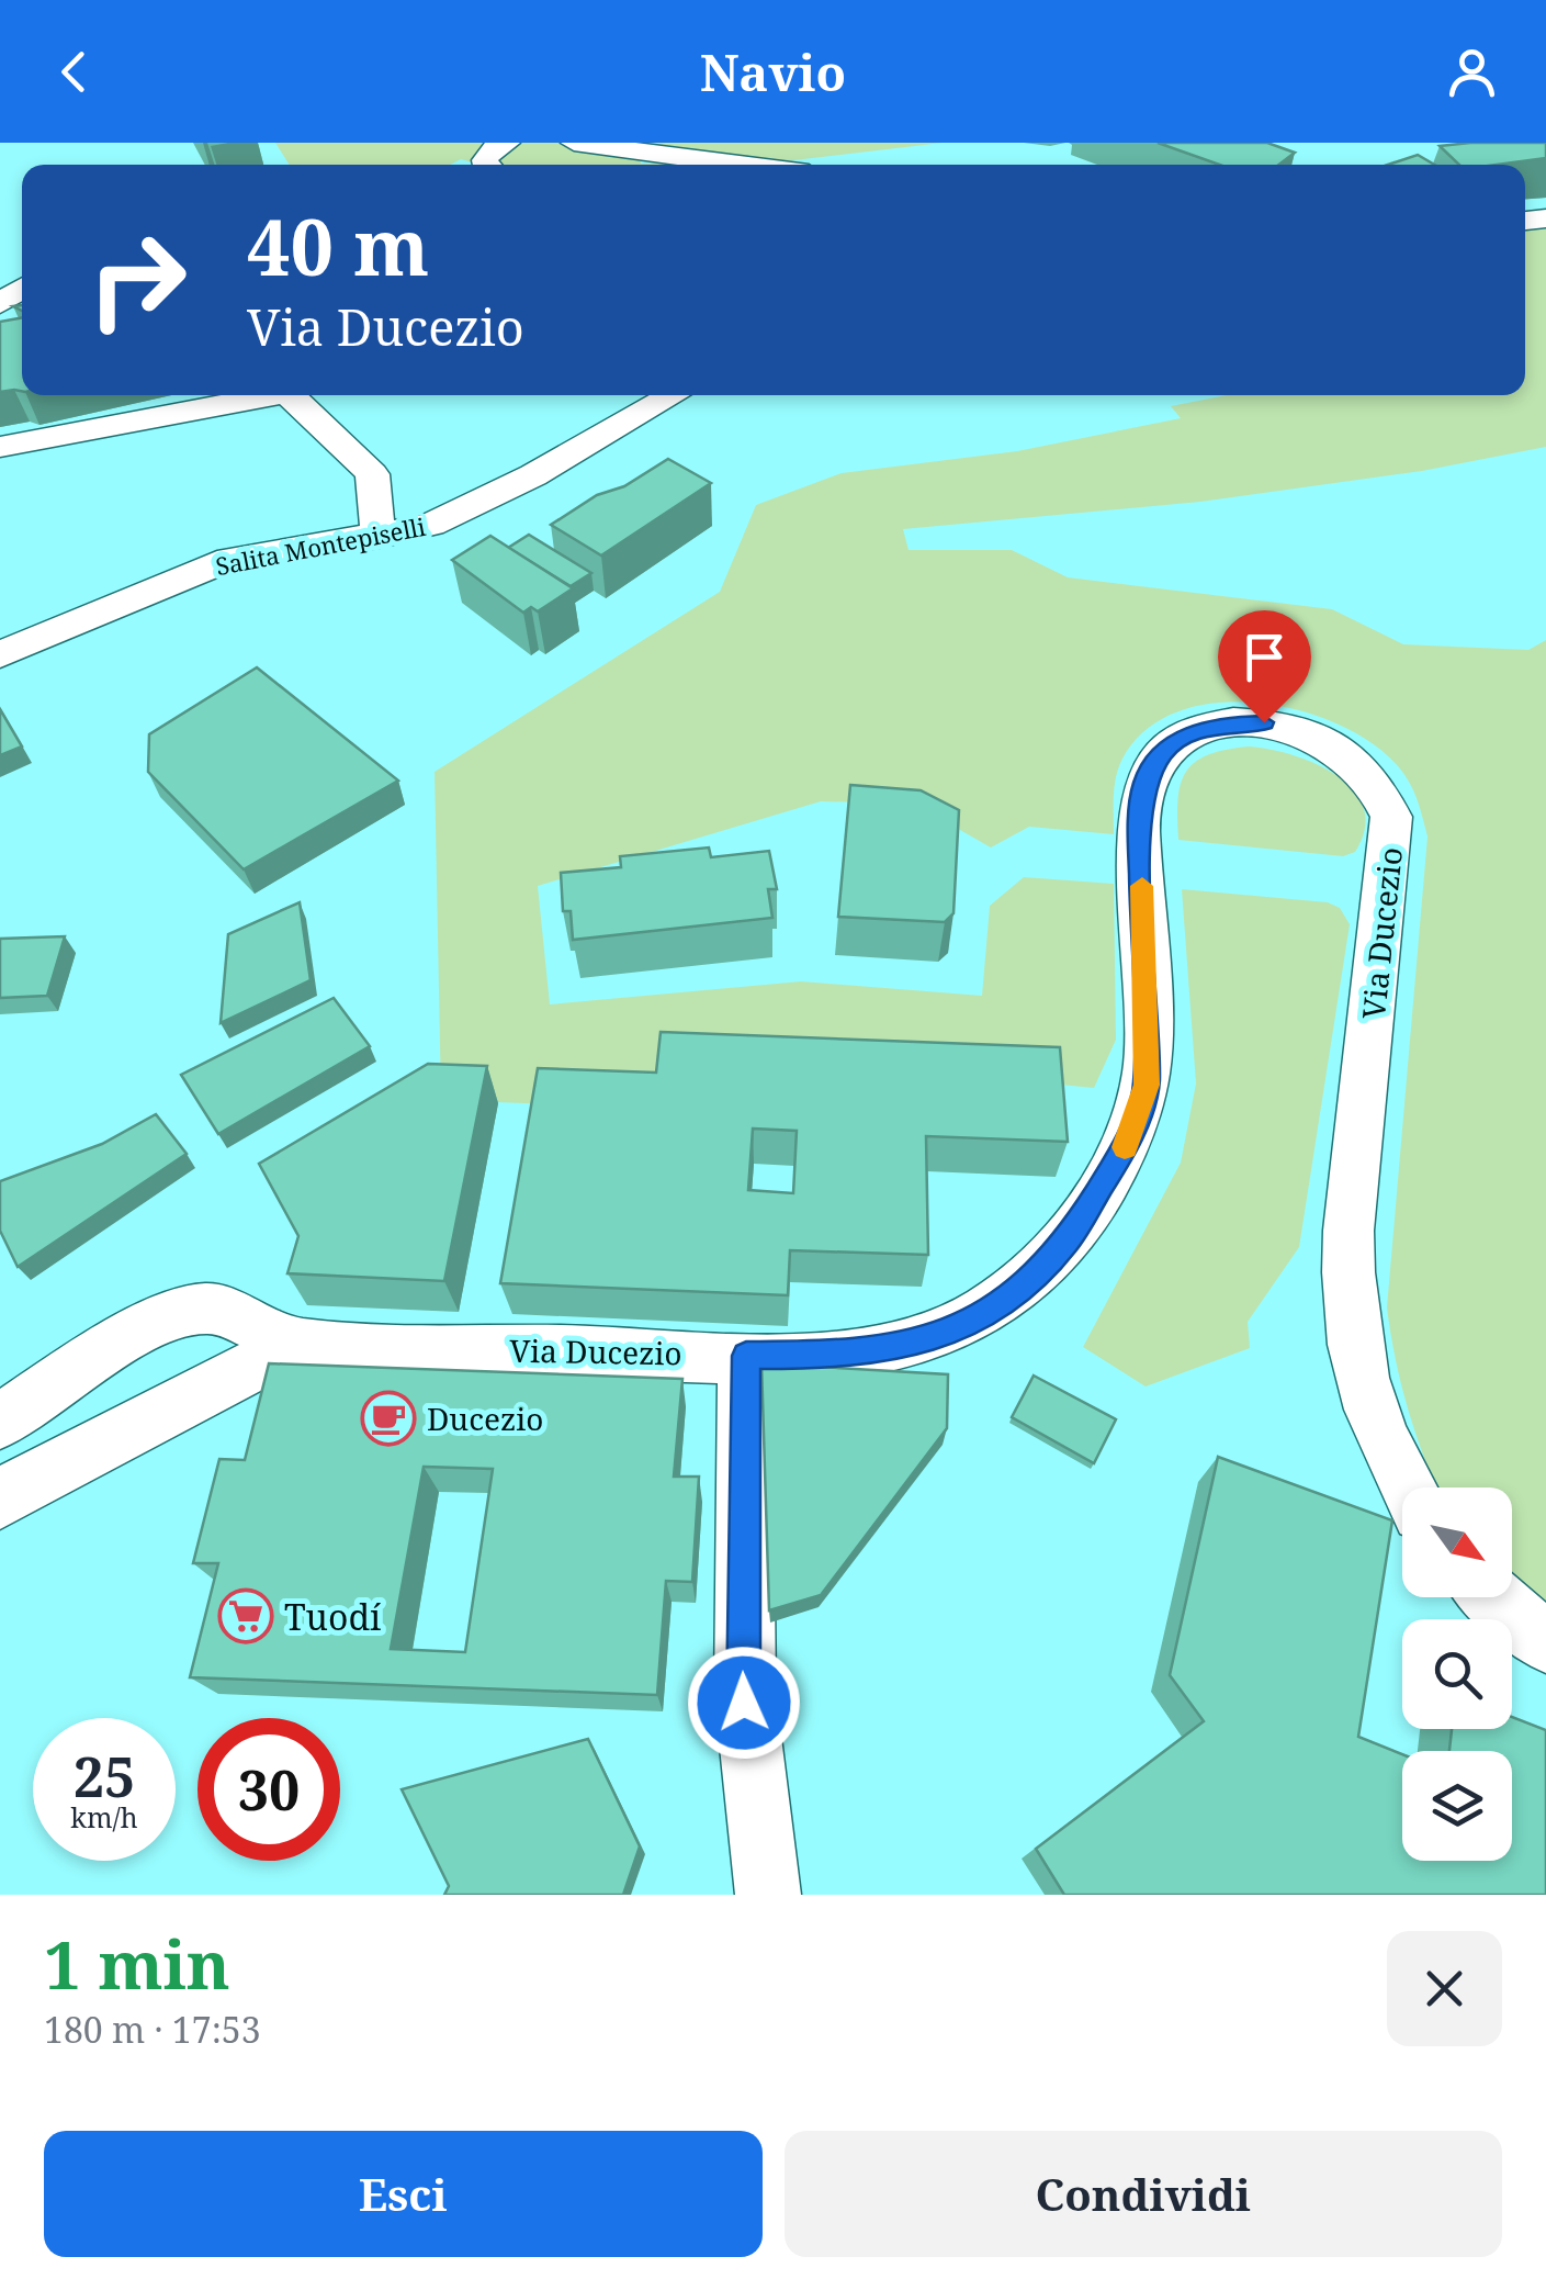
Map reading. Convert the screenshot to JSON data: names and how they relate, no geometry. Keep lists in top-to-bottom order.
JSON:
{
  "streets": {
    "street": ["Salita Montepiselli", "Via Ducezio"]
  },
  "places": {
    "cafe": ["Ducezio"],
    "supermarket": ["Tuodí"]
  },
  "north": "bottom right",
  "page": {
    "header": "Navio",
    "turn": ["40 m", "Via Ducezio"],
    "speed": "25 km/h",
    "limit": "30",
    "heading": ["1 min", "180 m · 17:53"],
    "buttons": ["Esci", "Condividi"]
  }
}
